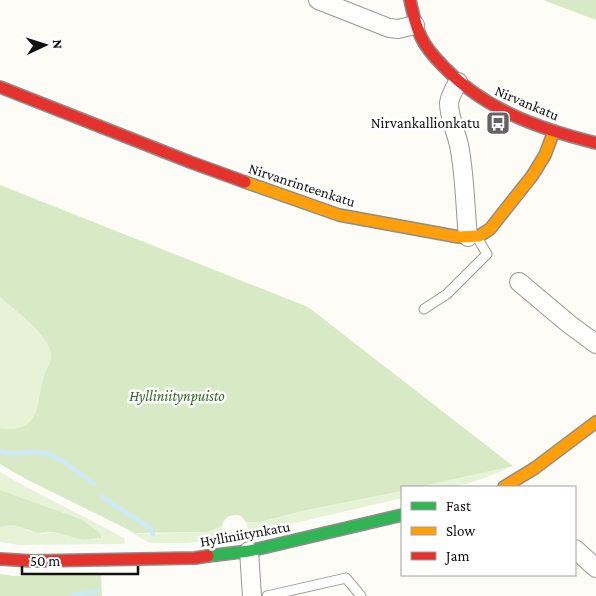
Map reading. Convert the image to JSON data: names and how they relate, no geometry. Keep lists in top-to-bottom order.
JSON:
{
  "streets": {
    "street": ["Nirvankatu", "Nirvanrinteenkatu", "Hylliniitynkatu"]
  },
  "parks": ["Hylliniitynpuisto"],
  "places": {
    "bus stop": ["Nirvankallionkatu"]
  },
  "legend": ["Fast", "Slow", "Jam"],
  "scale_bar": "50 m",
  "north": "right"
}
